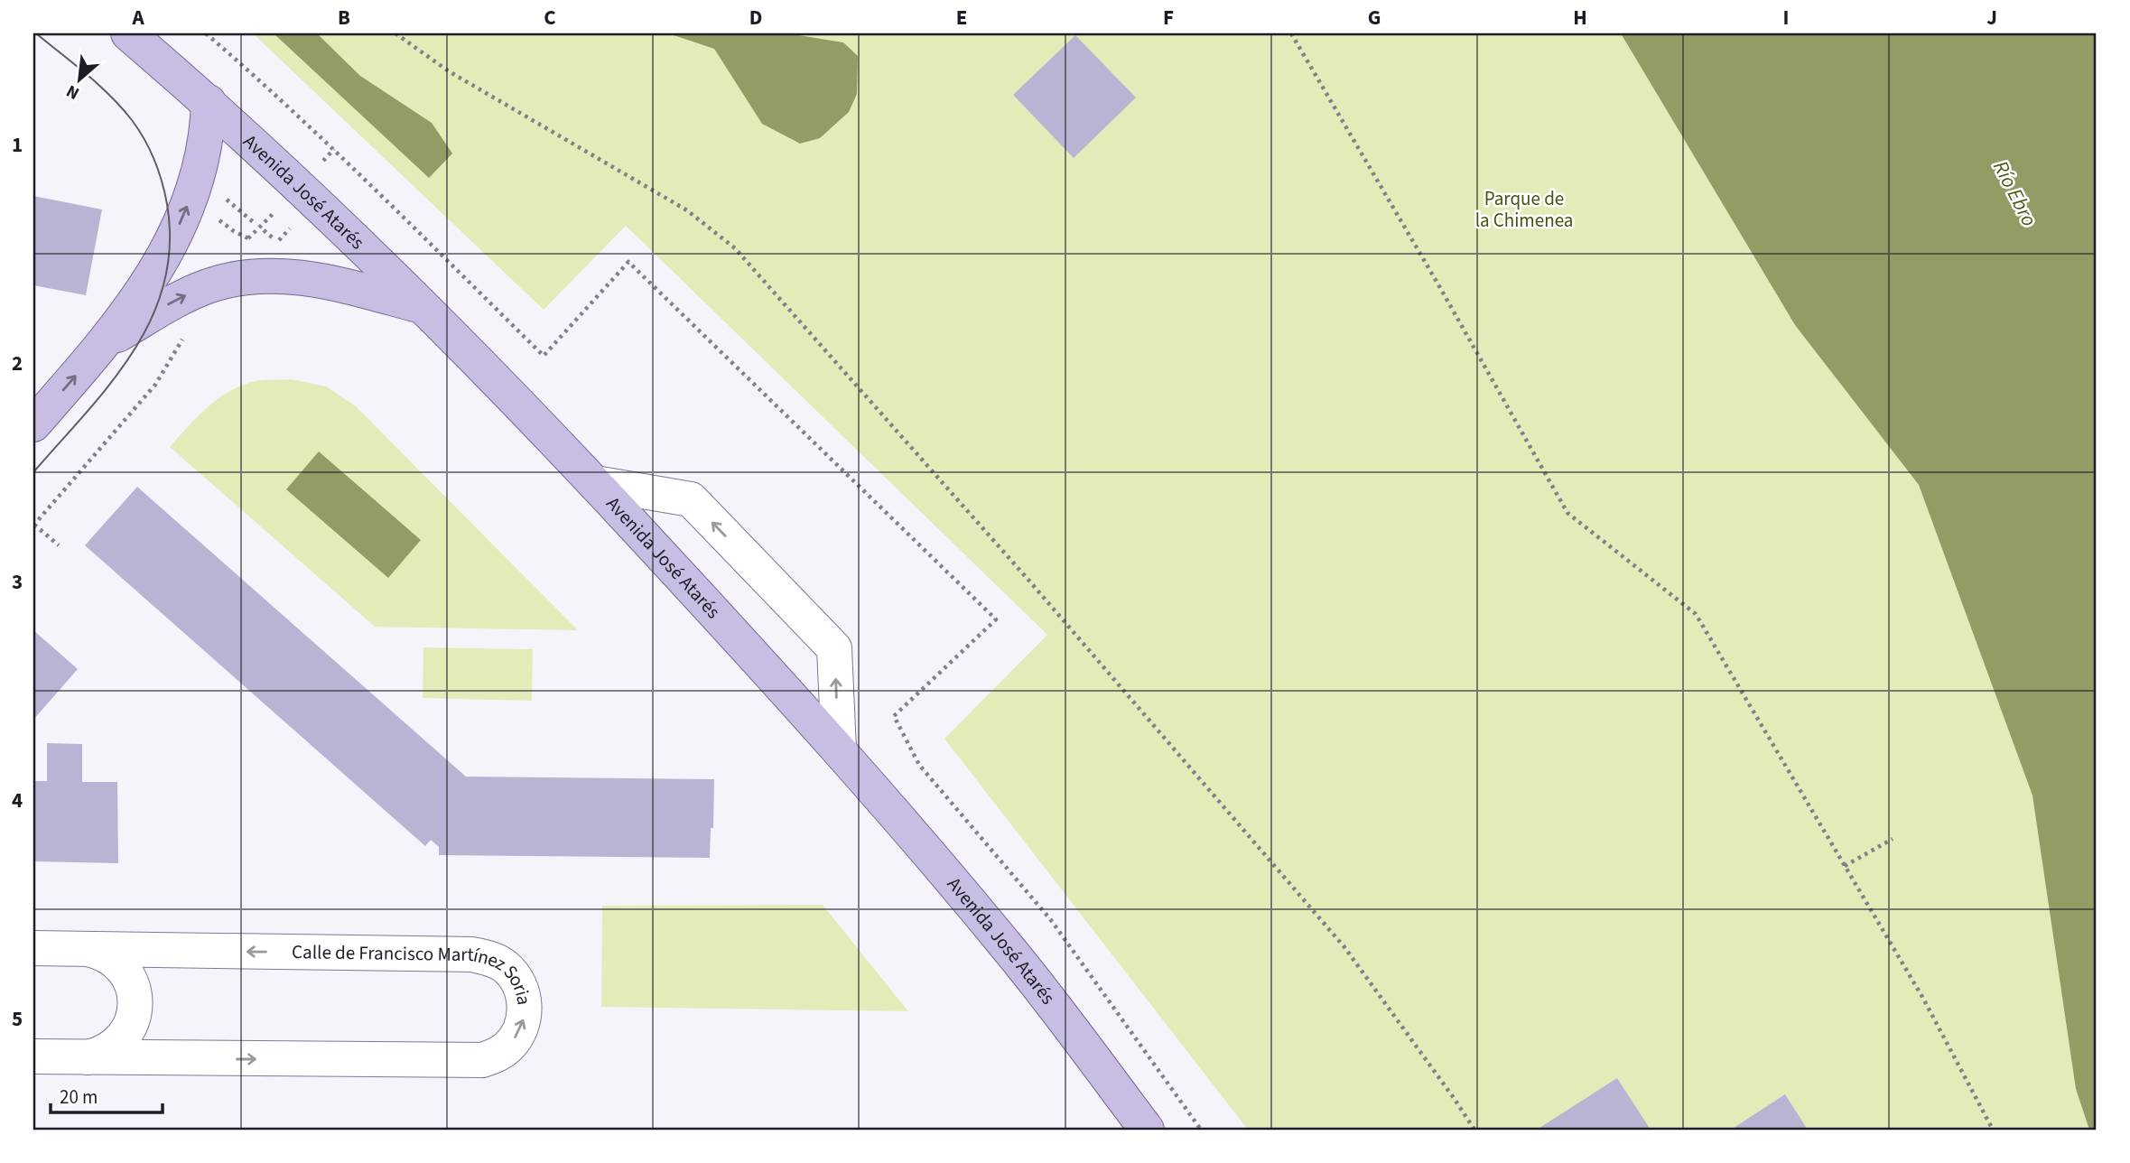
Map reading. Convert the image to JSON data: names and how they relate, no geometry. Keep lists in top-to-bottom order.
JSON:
{
  "streets": {
    "main road": ["Avenida José Atarés"],
    "lane": ["Calle de Francisco Martínez Soria"]
  },
  "water": ["Río Ebro"],
  "parks": ["Parque de la Chimenea"],
  "scale_bar": "20 m",
  "north": "bottom left",
  "grid": {
    "columns": [
      "A",
      "B",
      "C",
      "D",
      "E",
      "F",
      "G",
      "H",
      "I",
      "J"
    ],
    "rows": [
      "1",
      "2",
      "3",
      "4",
      "5"
    ]
  }
}
